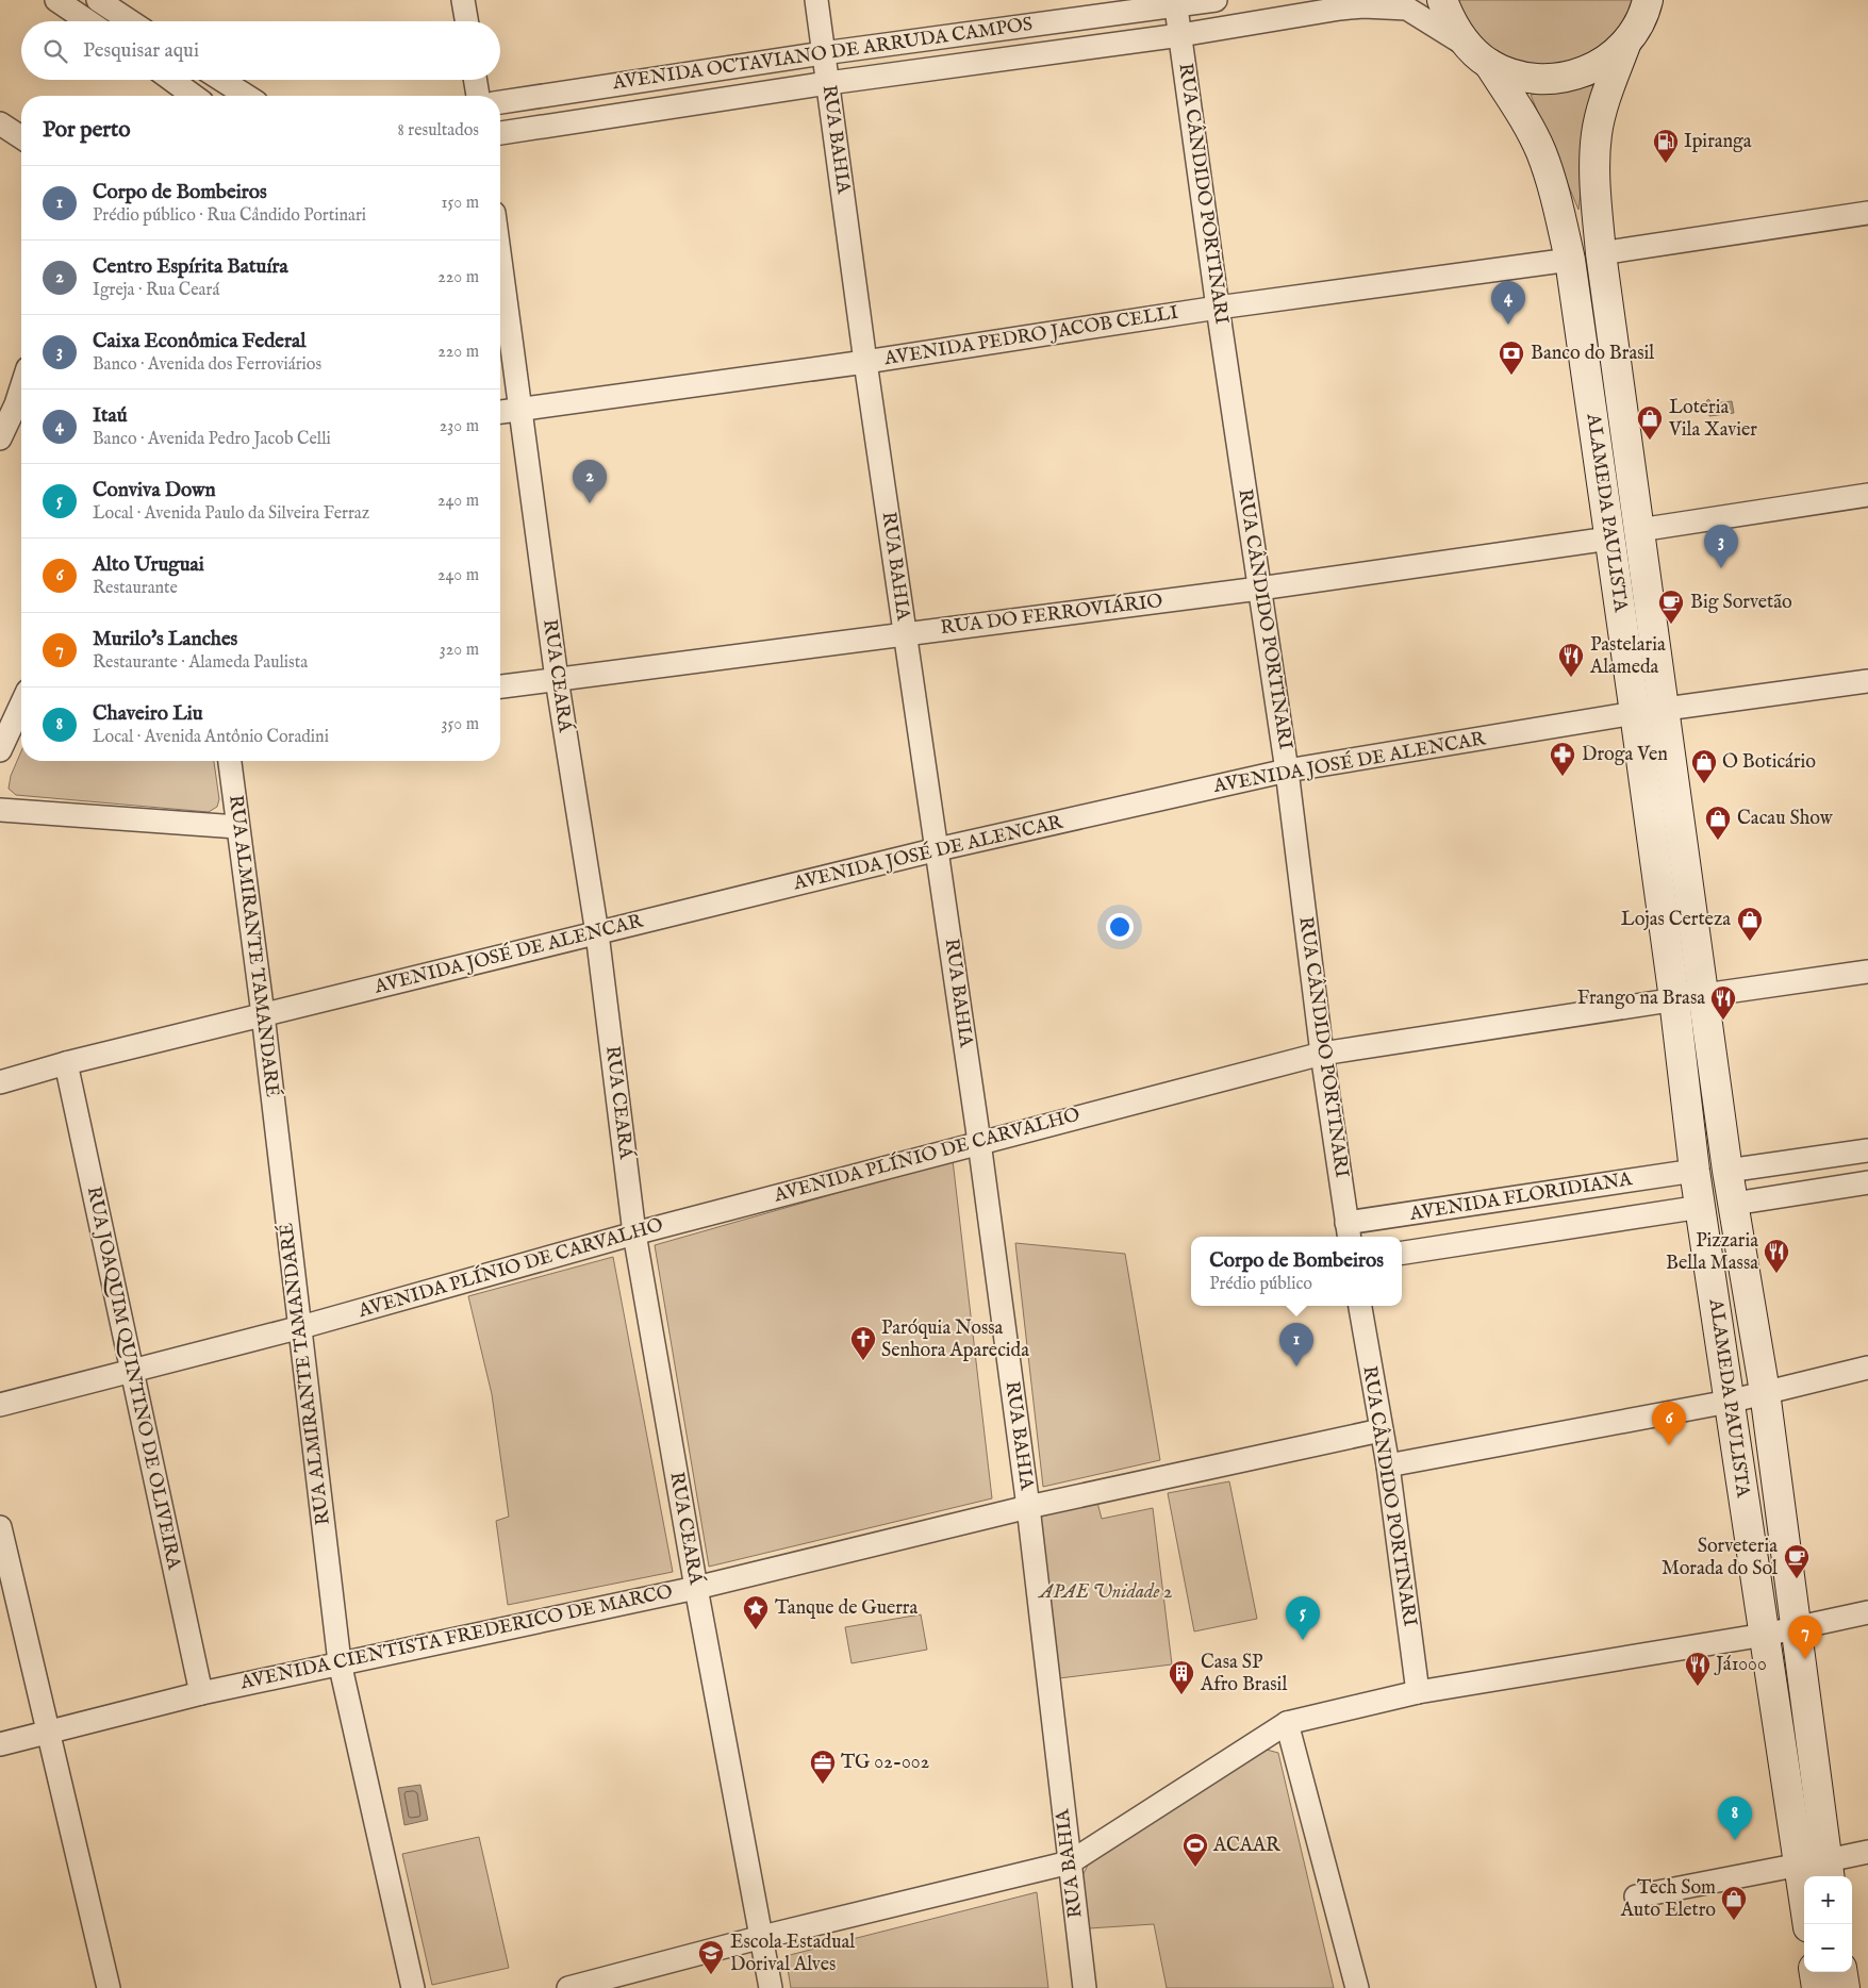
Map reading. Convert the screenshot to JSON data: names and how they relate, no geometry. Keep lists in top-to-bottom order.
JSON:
{
  "streets": {
    "main road": ["ALAMEDA PAULISTA"],
    "street": [
      "AVENIDA OCTAVIANO DE ARRUDA CAMPOS",
      "RUA BAHIA",
      "RUA CÂNDIDO PORTINARI",
      "AVENIDA PEDRO JACOB CELLI",
      "RUA DO FERROVIÁRIO",
      "RUA CEARÁ",
      "AVENIDA JOSÉ DE ALENCAR",
      "RUA ALMIRANTE TAMANDARÉ",
      "AVENIDA PLÍNIO DE CARVALHO",
      "AVENIDA FLORIDIANA",
      "RUA JOAQUIM QUINTINO DE OLIVEIRA",
      "AVENIDA CIENTISTA FREDERICO DE MARCO"
    ]
  },
  "crossings": [
    ["AVENIDA OCTAVIANO DE ARRUDA CAMPOS", "RUA BAHIA"],
    ["AVENIDA OCTAVIANO DE ARRUDA CAMPOS", "RUA CÂNDIDO PORTINARI"],
    ["AVENIDA OCTAVIANO DE ARRUDA CAMPOS", "ALAMEDA PAULISTA"],
    ["RUA BAHIA", "AVENIDA PEDRO JACOB CELLI"],
    ["RUA BAHIA", "RUA DO FERROVIÁRIO"],
    ["RUA BAHIA", "AVENIDA JOSÉ DE ALENCAR"],
    ["RUA BAHIA", "AVENIDA PLÍNIO DE CARVALHO"],
    ["RUA BAHIA", "AVENIDA CIENTISTA FREDERICO DE MARCO"],
    ["RUA CÂNDIDO PORTINARI", "AVENIDA PEDRO JACOB CELLI"],
    ["RUA CÂNDIDO PORTINARI", "RUA DO FERROVIÁRIO"],
    ["RUA CÂNDIDO PORTINARI", "AVENIDA JOSÉ DE ALENCAR"],
    ["RUA CÂNDIDO PORTINARI", "AVENIDA PLÍNIO DE CARVALHO"],
    ["RUA CÂNDIDO PORTINARI", "AVENIDA FLORIDIANA"],
    ["RUA CÂNDIDO PORTINARI", "AVENIDA CIENTISTA FREDERICO DE MARCO"],
    ["AVENIDA PEDRO JACOB CELLI", "ALAMEDA PAULISTA"],
    ["AVENIDA PEDRO JACOB CELLI", "RUA CEARÁ"],
    ["ALAMEDA PAULISTA", "RUA DO FERROVIÁRIO"],
    ["ALAMEDA PAULISTA", "AVENIDA JOSÉ DE ALENCAR"],
    ["ALAMEDA PAULISTA", "AVENIDA PLÍNIO DE CARVALHO"],
    ["ALAMEDA PAULISTA", "AVENIDA FLORIDIANA"],
    ["RUA DO FERROVIÁRIO", "RUA CEARÁ"],
    ["RUA CEARÁ", "AVENIDA JOSÉ DE ALENCAR"],
    ["RUA CEARÁ", "AVENIDA PLÍNIO DE CARVALHO"],
    ["RUA CEARÁ", "AVENIDA CIENTISTA FREDERICO DE MARCO"],
    ["AVENIDA JOSÉ DE ALENCAR", "RUA ALMIRANTE TAMANDARÉ"],
    ["AVENIDA JOSÉ DE ALENCAR", "RUA JOAQUIM QUINTINO DE OLIVEIRA"],
    ["RUA ALMIRANTE TAMANDARÉ", "AVENIDA PLÍNIO DE CARVALHO"],
    ["RUA ALMIRANTE TAMANDARÉ", "AVENIDA CIENTISTA FREDERICO DE MARCO"],
    ["AVENIDA PLÍNIO DE CARVALHO", "RUA JOAQUIM QUINTINO DE OLIVEIRA"],
    ["RUA JOAQUIM QUINTINO DE OLIVEIRA", "AVENIDA CIENTISTA FREDERICO DE MARCO"]
  ],
  "parks": ["APAE Unidade 2"],
  "places": {
    "fuel station": ["Ipiranga"],
    "bank": ["Banco do Brasil"],
    "shop": [
      "Loteria Vila Xavier",
      "O Boticário",
      "Cacau Show",
      "Lojas Certeza",
      "Tech Som Auto Eletro"
    ],
    "cafe": ["Big Sorvetão", "Sorveteria Morada do Sol"],
    "restaurant": [
      "Pastelaria Alameda",
      "Frango na Brasa",
      "Pizzaria Bella Massa",
      "Já1000"
    ],
    "pharmacy": ["Droga Ven"],
    "church": ["Paróquia Nossa Senhora Aparecida"],
    "place": ["Tanque de Guerra"],
    "building": ["Casa SP Afro Brasil"],
    "office": ["TG 02-002"],
    "sports": ["ACAAR"],
    "school or university": ["Escola Estadual Dorival Alves"]
  },
  "page": {
    "search": "Pesquisar aqui",
    "heading": ["Por perto", "8 resultados"],
    "list": [
      {
        "mark": "1",
        "name": "Corpo de Bombeiros",
        "note": "Prédio público · Rua Cândido Portinari",
        "value": "150 m"
      },
      {
        "mark": "2",
        "name": "Centro Espírita Batuíra",
        "note": "Igreja · Rua Ceará",
        "value": "220 m"
      },
      {
        "mark": "3",
        "name": "Caixa Econômica Federal",
        "note": "Banco · Avenida dos Ferroviários",
        "value": "220 m"
      },
      {
        "mark": "4",
        "name": "Itaú",
        "note": "Banco · Avenida Pedro Jacob Celli",
        "value": "230 m"
      },
      {
        "mark": "5",
        "name": "Conviva Down",
        "note": "Local · Avenida Paulo da Silveira Ferraz",
        "value": "240 m"
      },
      {
        "mark": "6",
        "name": "Alto Uruguai",
        "note": "Restaurante",
        "value": "240 m"
      },
      {
        "mark": "7",
        "name": "Murilo's Lanches",
        "note": "Restaurante · Alameda Paulista",
        "value": "320 m"
      },
      {
        "mark": "8",
        "name": "Chaveiro Liu",
        "note": "Local · Avenida Antônio Coradini",
        "value": "350 m"
      }
    ],
    "pins": [
      "4",
      "2",
      "3",
      "1",
      "6",
      "5",
      "7",
      "8"
    ],
    "popup": ["Corpo de Bombeiros", "Prédio público"],
    "map_buttons": ["+", "−"]
  }
}
